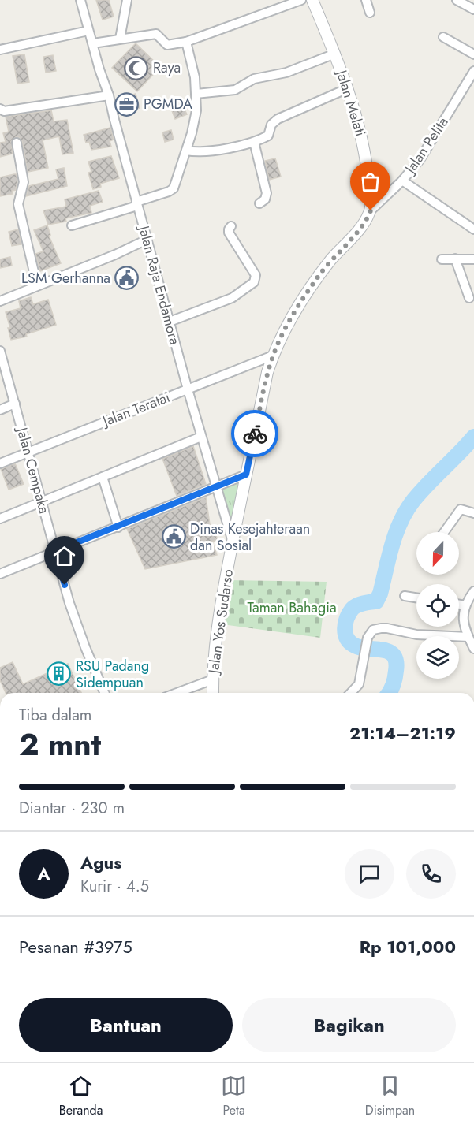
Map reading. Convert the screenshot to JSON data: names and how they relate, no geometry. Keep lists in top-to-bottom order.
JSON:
{
  "streets": {
    "street": [
      "Jalan Melati",
      "Jalan Pelita",
      "Jalan Raja Endamora",
      "Jalan Teratai",
      "Jalan Cempaka",
      "Jalan Yos Sudarso"
    ]
  },
  "crossings": [
    ["Jalan Melati", "Jalan Pelita"],
    ["Jalan Melati", "Jalan Yos Sudarso"],
    ["Jalan Pelita", "Jalan Yos Sudarso"],
    ["Jalan Raja Endamora", "Jalan Teratai"],
    ["Jalan Raja Endamora", "Jalan Yos Sudarso"],
    ["Jalan Teratai", "Jalan Cempaka"],
    ["Jalan Teratai", "Jalan Yos Sudarso"]
  ],
  "parks": ["Taman Bahagia"],
  "places": {
    "mosque": ["Raya"],
    "office": ["PGMDA"],
    "public building": ["LSM Gerhanna", "Dinas Kesejahteraan dan Sosial"],
    "building": ["RSU Padang Sidempuan"]
  },
  "north": "bottom",
  "page": {
    "heading": ["2 mnt", "Tiba dalam", "21:14–21:19"],
    "panel": [
      "Agus",
      "Kurir · 4.5",
      "Pesanan #3975",
      "Rp 101,000"
    ],
    "bar": "Diantar · 230 m",
    "round": "A",
    "buttons": ["Bantuan", "Bagikan"],
    "tabs": ["Beranda", "Peta", "Disimpan"]
  }
}
